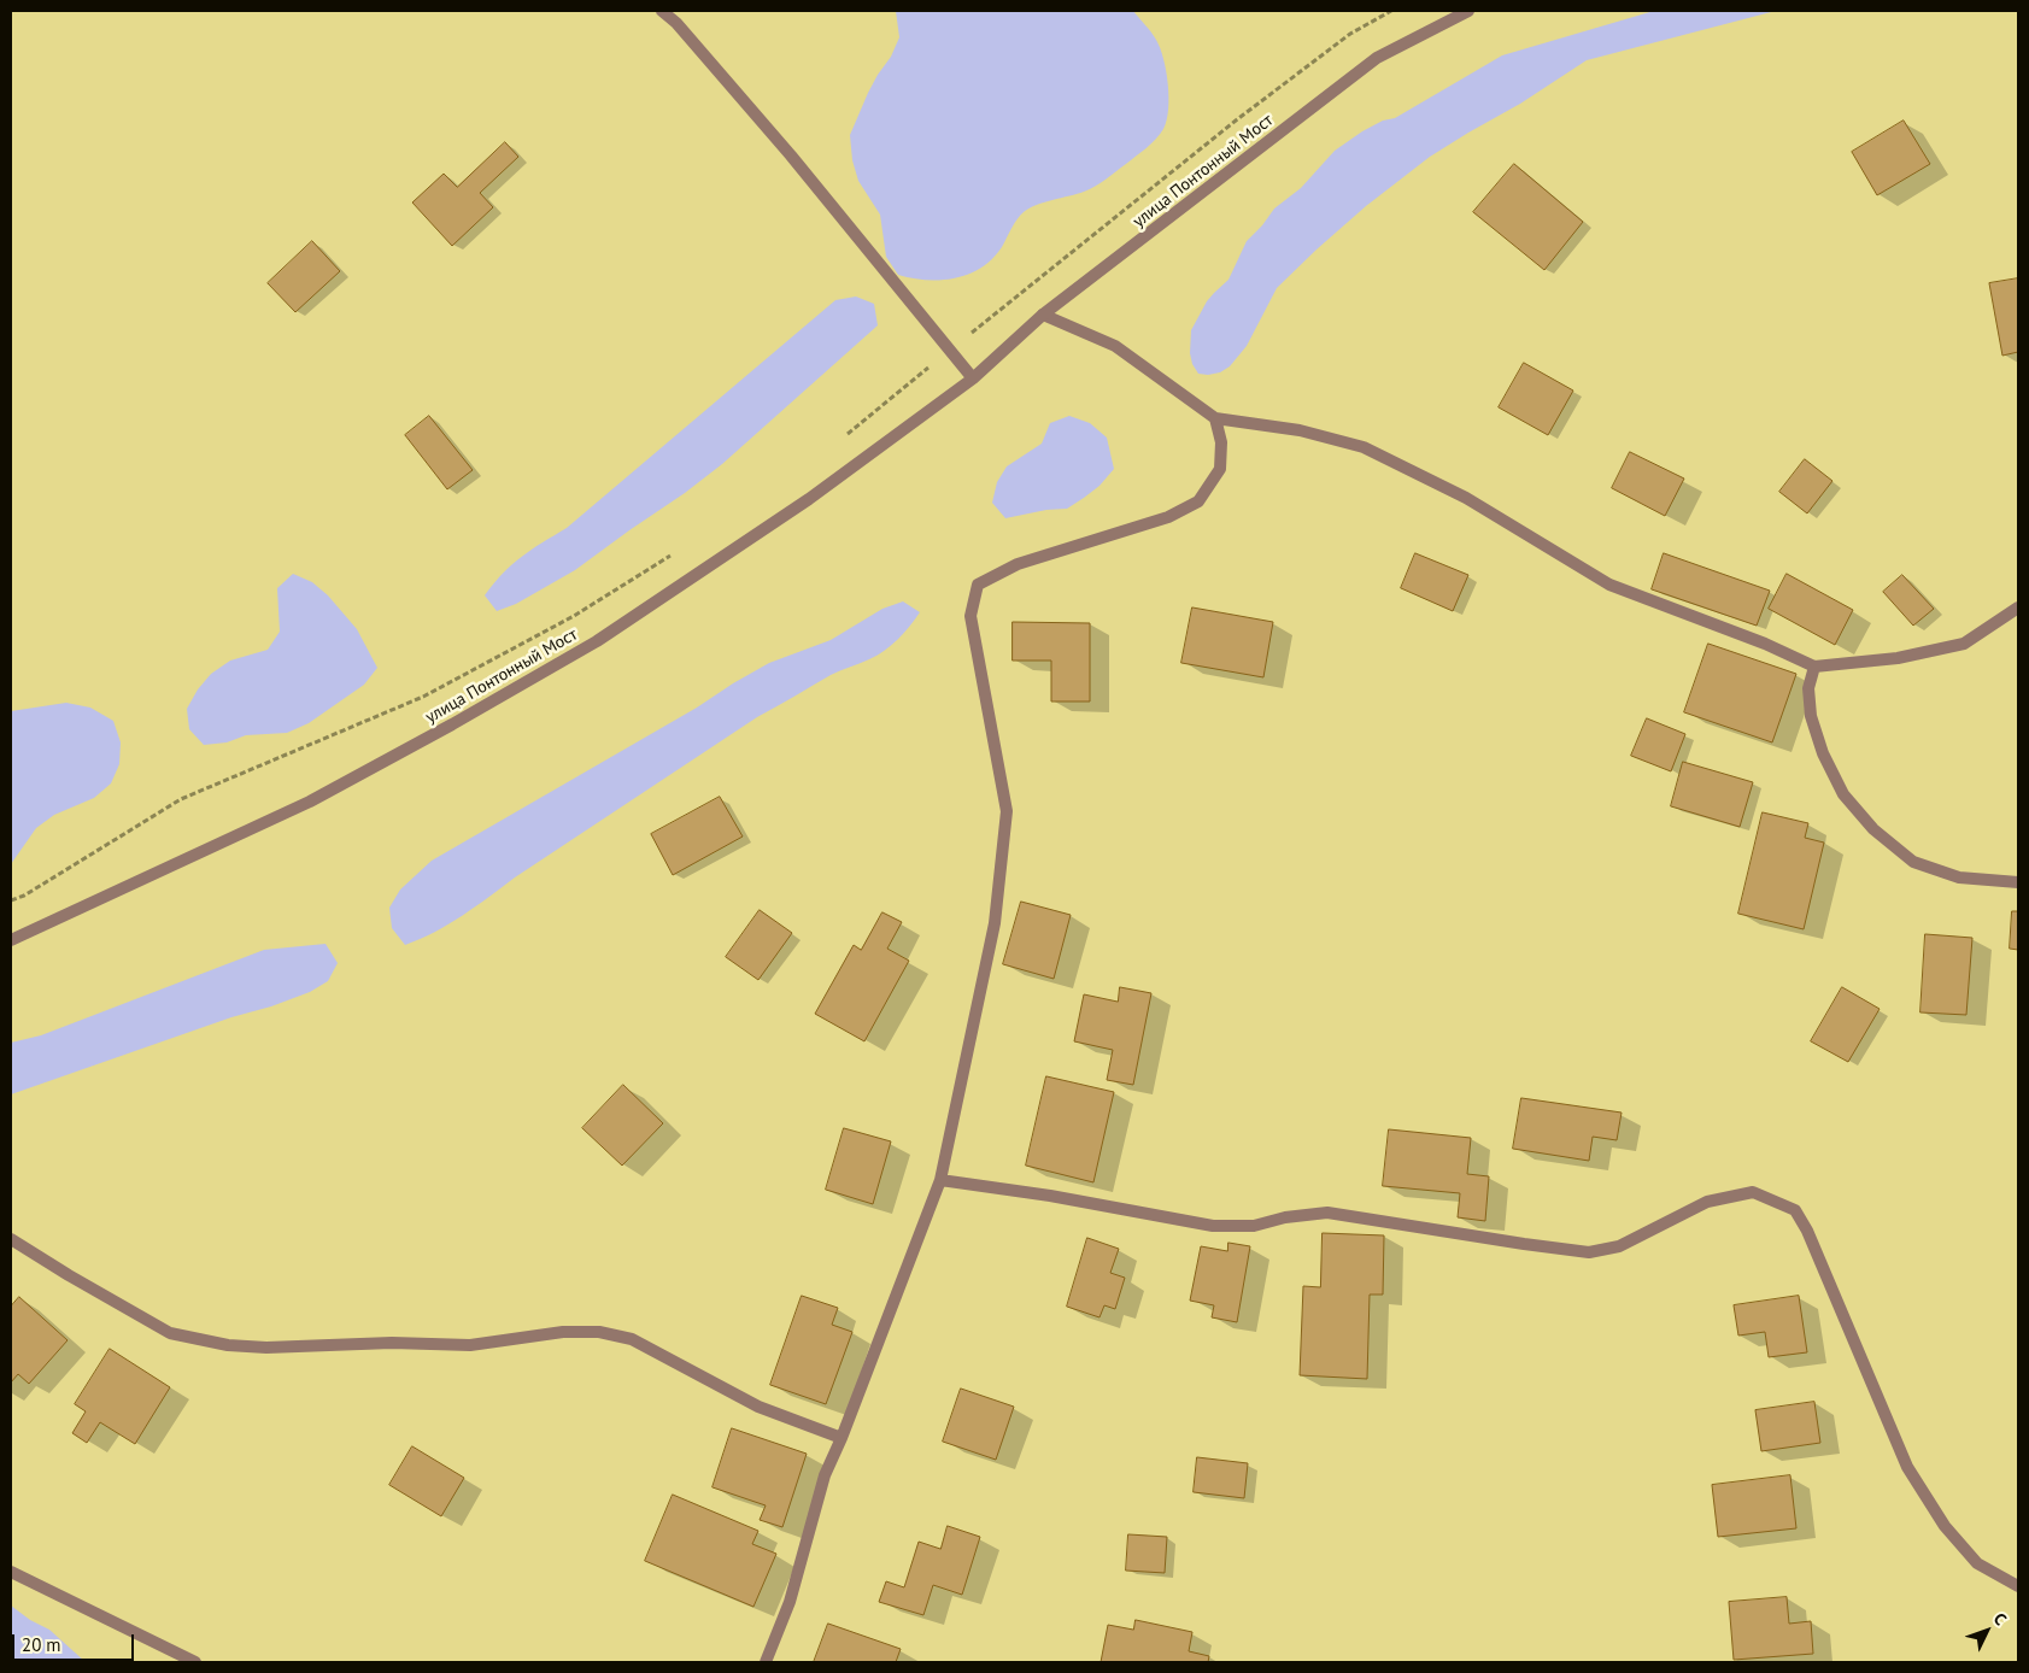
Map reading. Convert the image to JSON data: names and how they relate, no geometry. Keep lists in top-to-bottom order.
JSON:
{
  "streets": {
    "street": ["улица Понтонный Мост"]
  },
  "scale_bar": "20 m",
  "north": "top right"
}
